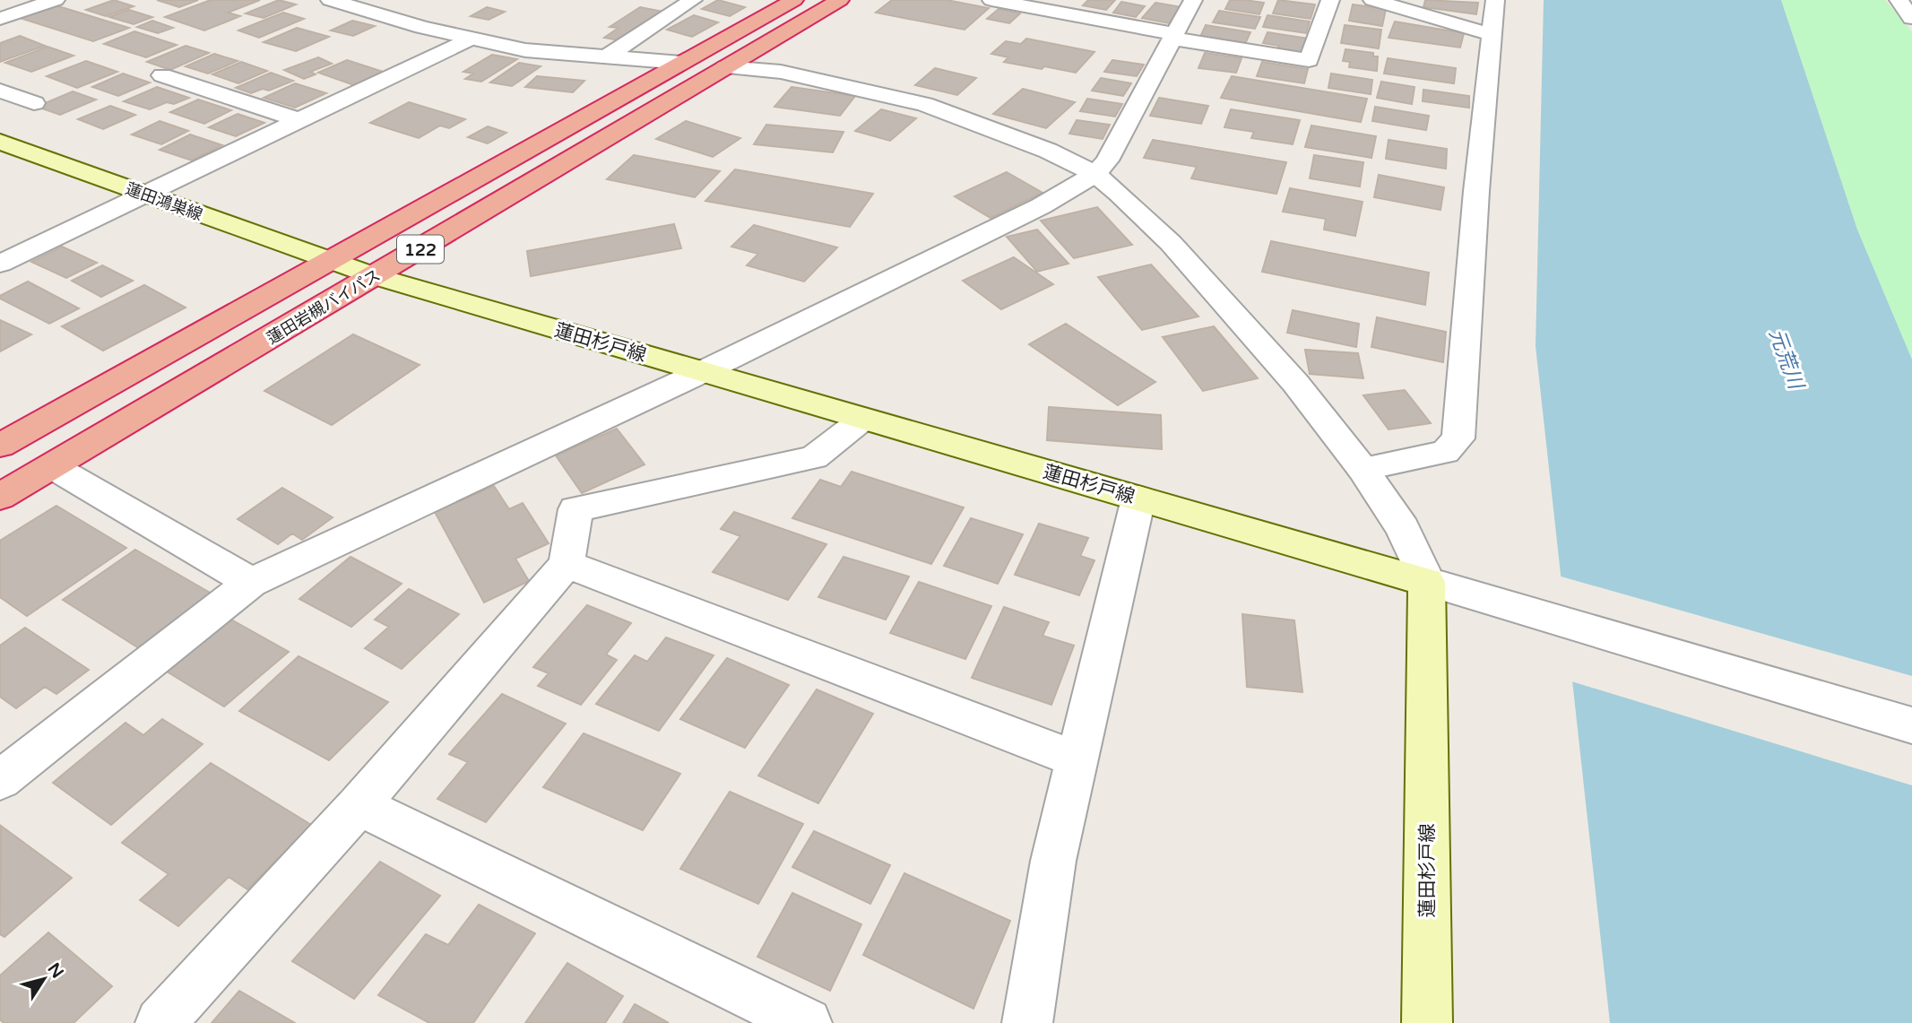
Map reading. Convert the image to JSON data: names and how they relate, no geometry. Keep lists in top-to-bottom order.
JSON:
{
  "streets": {
    "highway": ["122", "蓮田岩槻バイパス"],
    "main road": ["蓮田鴻巣線", "蓮田杉戸線"]
  },
  "crossings": [
    ["蓮田鴻巣線", "蓮田岩槻バイパス"],
    ["蓮田鴻巣線", "蓮田杉戸線"],
    ["蓮田岩槻バイパス", "蓮田杉戸線"]
  ],
  "water": ["元荒川"],
  "north": "top right"
}
